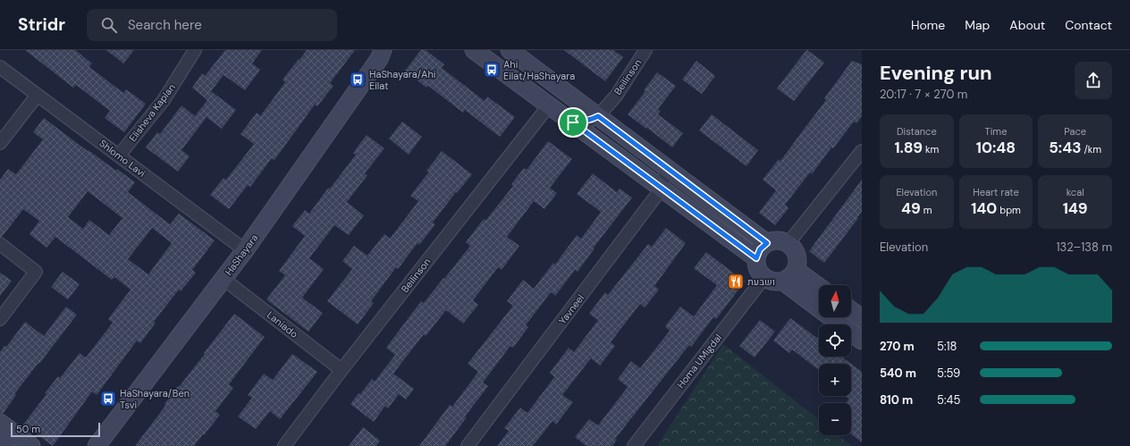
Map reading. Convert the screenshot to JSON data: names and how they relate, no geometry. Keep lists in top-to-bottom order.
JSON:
{
  "streets": {
    "main road": ["HaShayara"],
    "street": [
      "Beilinson",
      "Elisheva Kaplan",
      "Shlomo Lavi",
      "Yavneel",
      "Laniado",
      "Homa UMigdal"
    ]
  },
  "crossings": [
    ["Beilinson", "Laniado"],
    ["Elisheva Kaplan", "Shlomo Lavi"],
    ["Shlomo Lavi", "HaShayara"],
    ["HaShayara", "Laniado"]
  ],
  "places": {
    "bus stop": ["Ahi Eilat/HaShayara", "HaShayara/Ahi Eilat", "HaShayara/Ben Tsvi"],
    "restaurant": ["ושבעת"]
  },
  "scale_bar": "50 m",
  "north": "top",
  "page": {
    "header": "Stridr",
    "search": "Search here",
    "nav": [
      "Home",
      "Map",
      "About",
      "Contact"
    ],
    "heading": ["Evening run", "20:17 · 7 × 270 m"],
    "stats": [
      ["Distance", "1.89 km"],
      ["Time", "10:48"],
      ["Pace", "5:43 /km"],
      ["Elevation", "49 m"],
      ["Heart rate", "140 bpm"],
      ["kcal", "149"]
    ],
    "chart": ["Elevation", "132–138 m"],
    "map_buttons": ["+", "−"],
    "list": [
      {
        "name": "270 m",
        "note": "5:18"
      },
      {
        "name": "540 m",
        "note": "5:59"
      },
      {
        "name": "810 m",
        "note": "5:45"
      }
    ],
    "scale": "50 m"
  }
}
